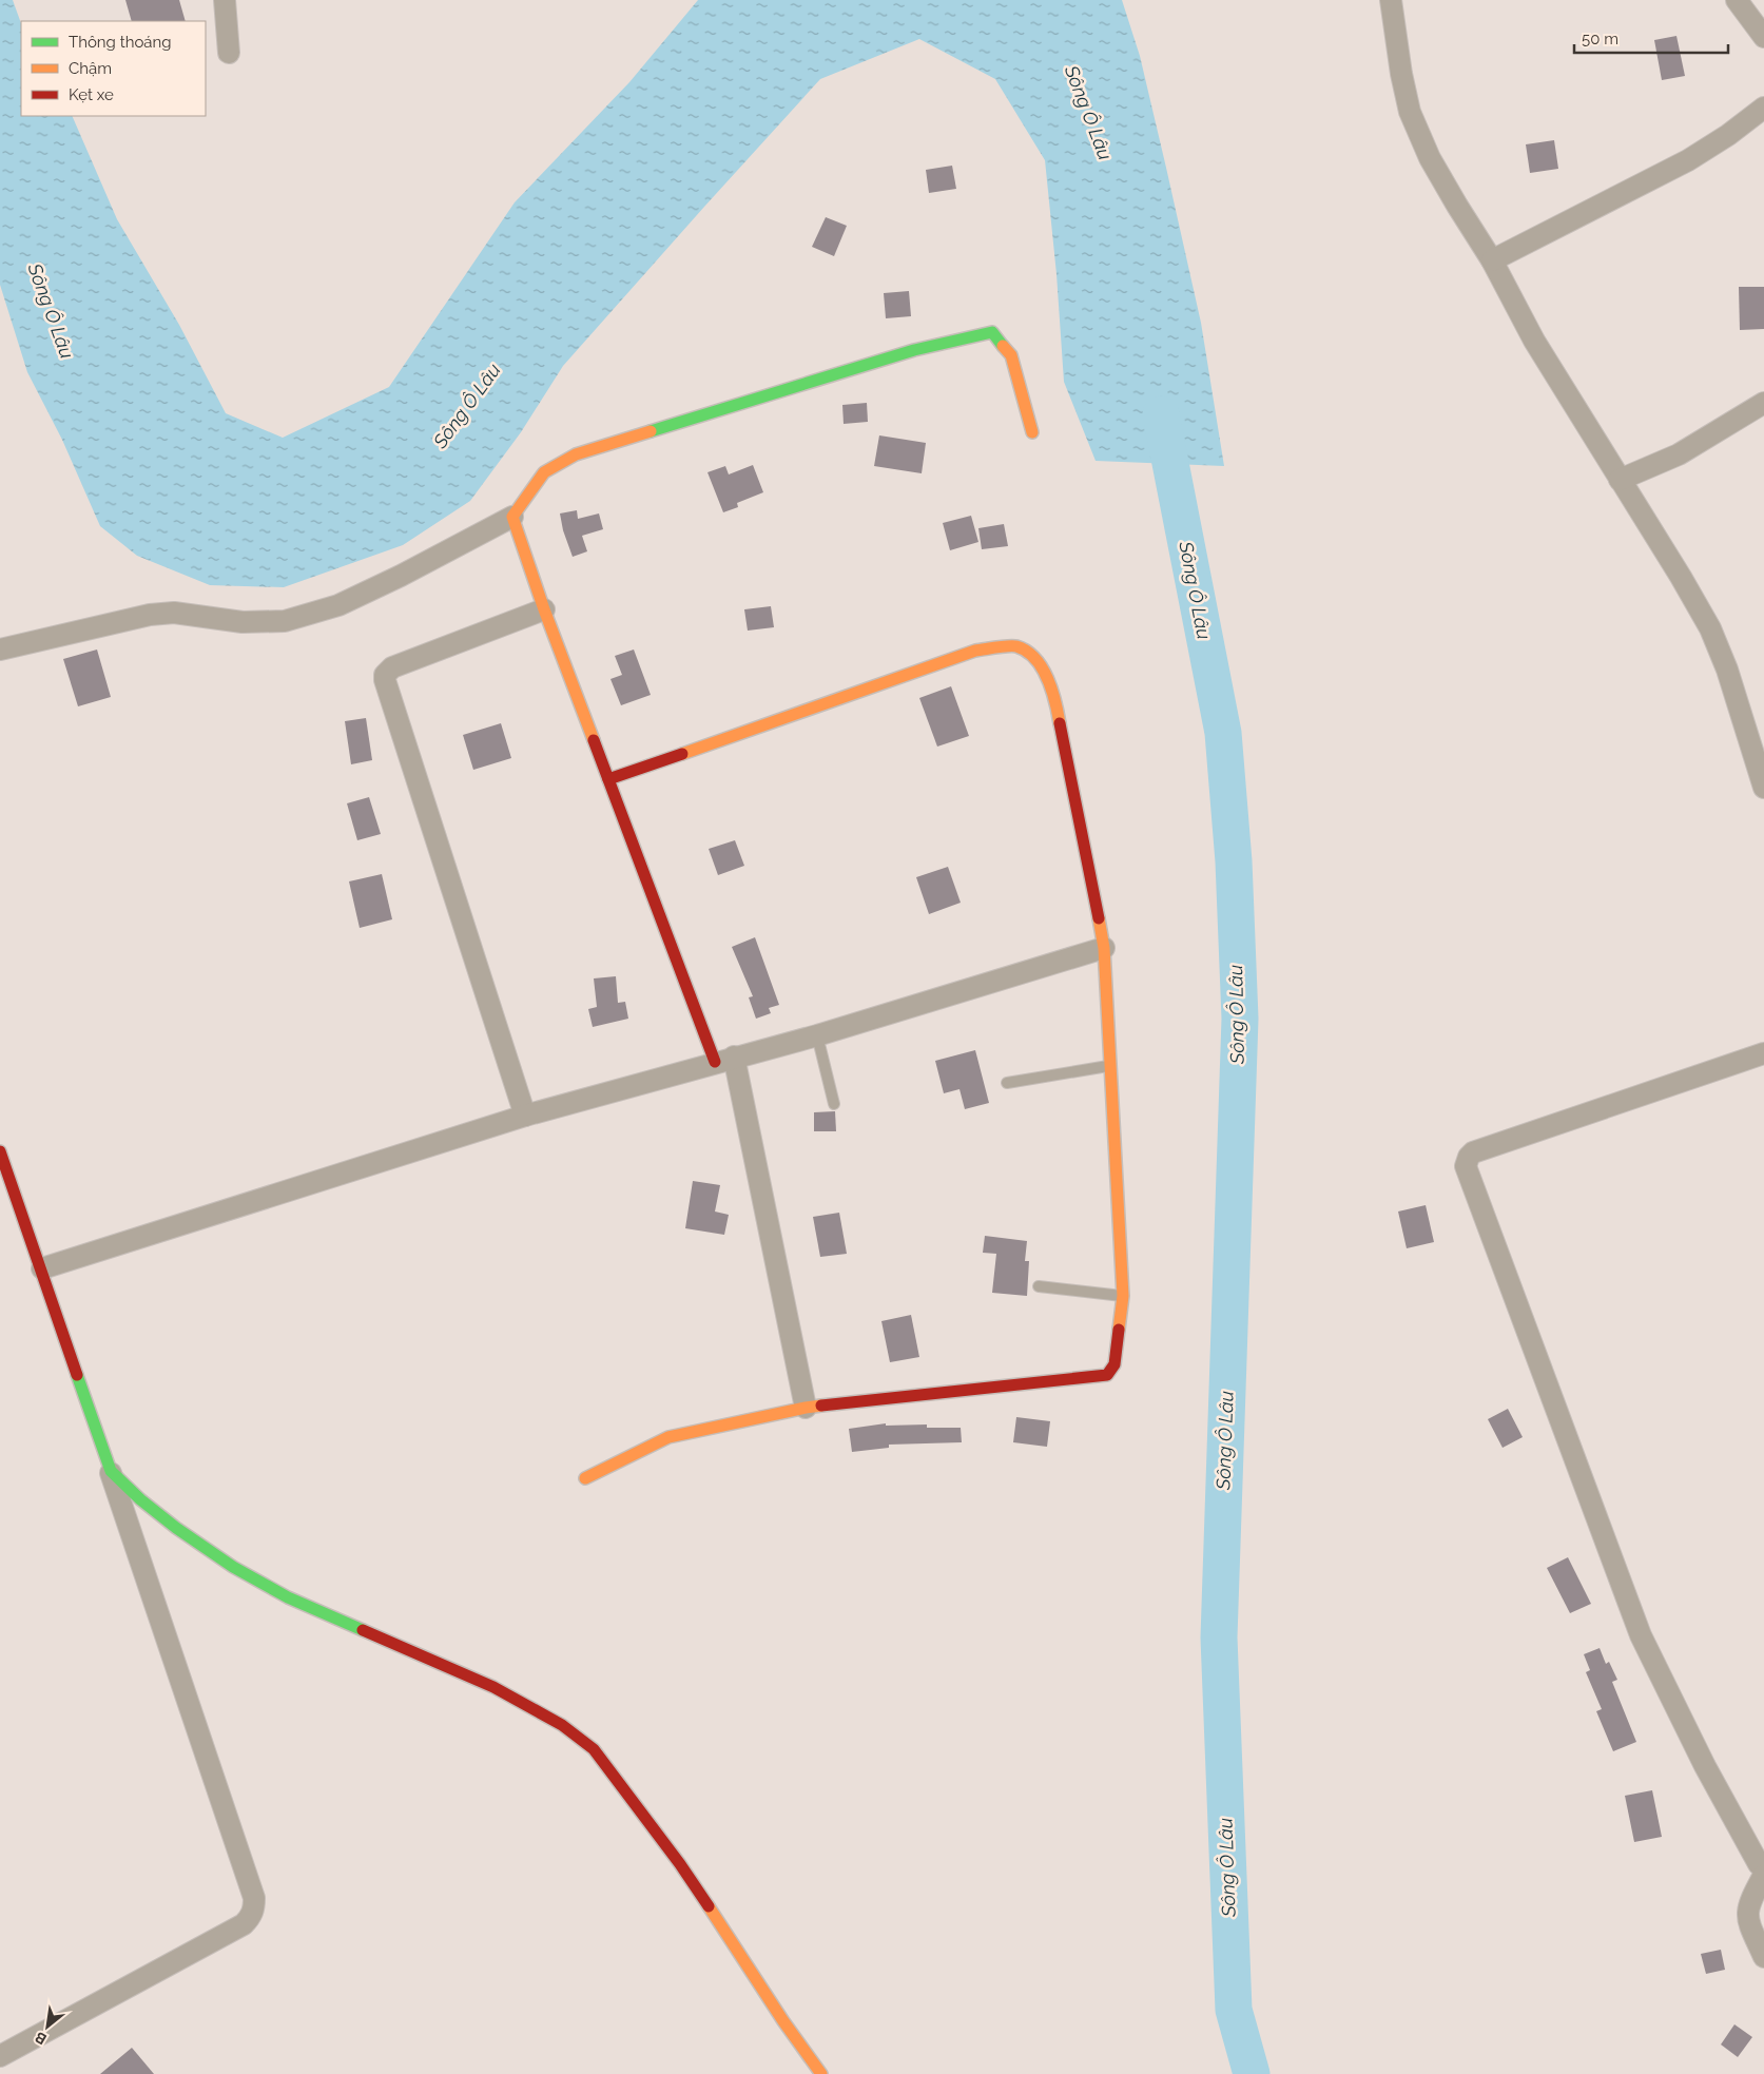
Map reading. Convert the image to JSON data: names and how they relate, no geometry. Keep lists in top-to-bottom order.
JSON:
{
  "water": ["Sông Ô Lâu"],
  "legend": ["Thông thoáng", "Chậm", "Kẹt xe"],
  "scale_bar": "50 m",
  "north": "bottom left"
}
